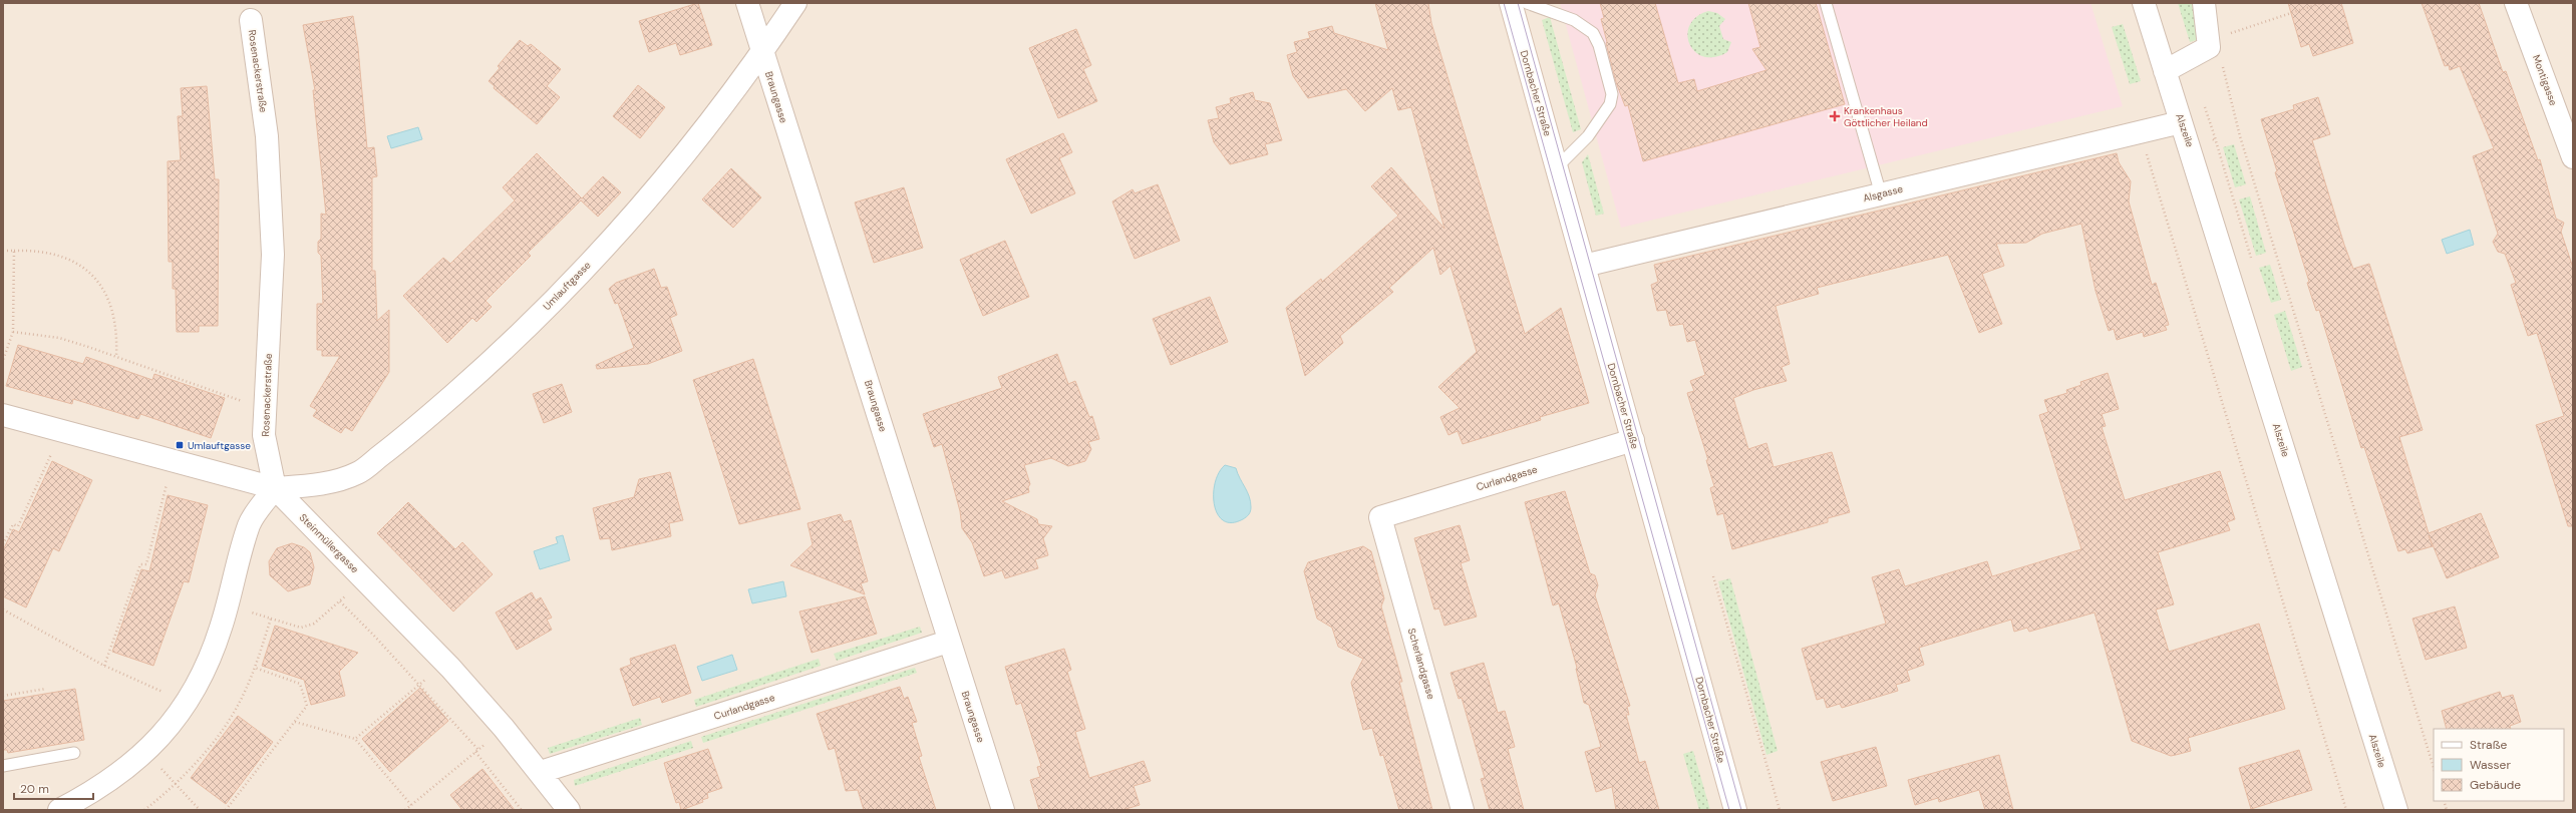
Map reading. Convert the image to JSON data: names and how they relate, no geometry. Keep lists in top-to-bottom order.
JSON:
{
  "streets": {
    "street": [
      "Rosenackerstraße",
      "Montigasse",
      "Dornbacher Straße",
      "Braungasse",
      "Alszeile",
      "Alsgasse",
      "Umlauftgasse",
      "Curlandgasse",
      "Steinmüllergasse",
      "Scherlandgasse"
    ]
  },
  "crossings": [
    ["Rosenackerstraße", "Umlauftgasse"],
    ["Rosenackerstraße", "Steinmüllergasse"],
    ["Dornbacher Straße", "Alsgasse"],
    ["Dornbacher Straße", "Curlandgasse"],
    ["Braungasse", "Umlauftgasse"],
    ["Braungasse", "Curlandgasse"],
    ["Alszeile", "Alsgasse"],
    ["Umlauftgasse", "Steinmüllergasse"],
    ["Curlandgasse", "Steinmüllergasse"],
    ["Curlandgasse", "Scherlandgasse"]
  ],
  "places": {
    "health": ["Krankenhaus Göttlicher Heiland"],
    "transit": ["Umlauftgasse"]
  },
  "legend": ["Straße", "Wasser", "Gebäude"],
  "scale_bar": "20 m"
}
